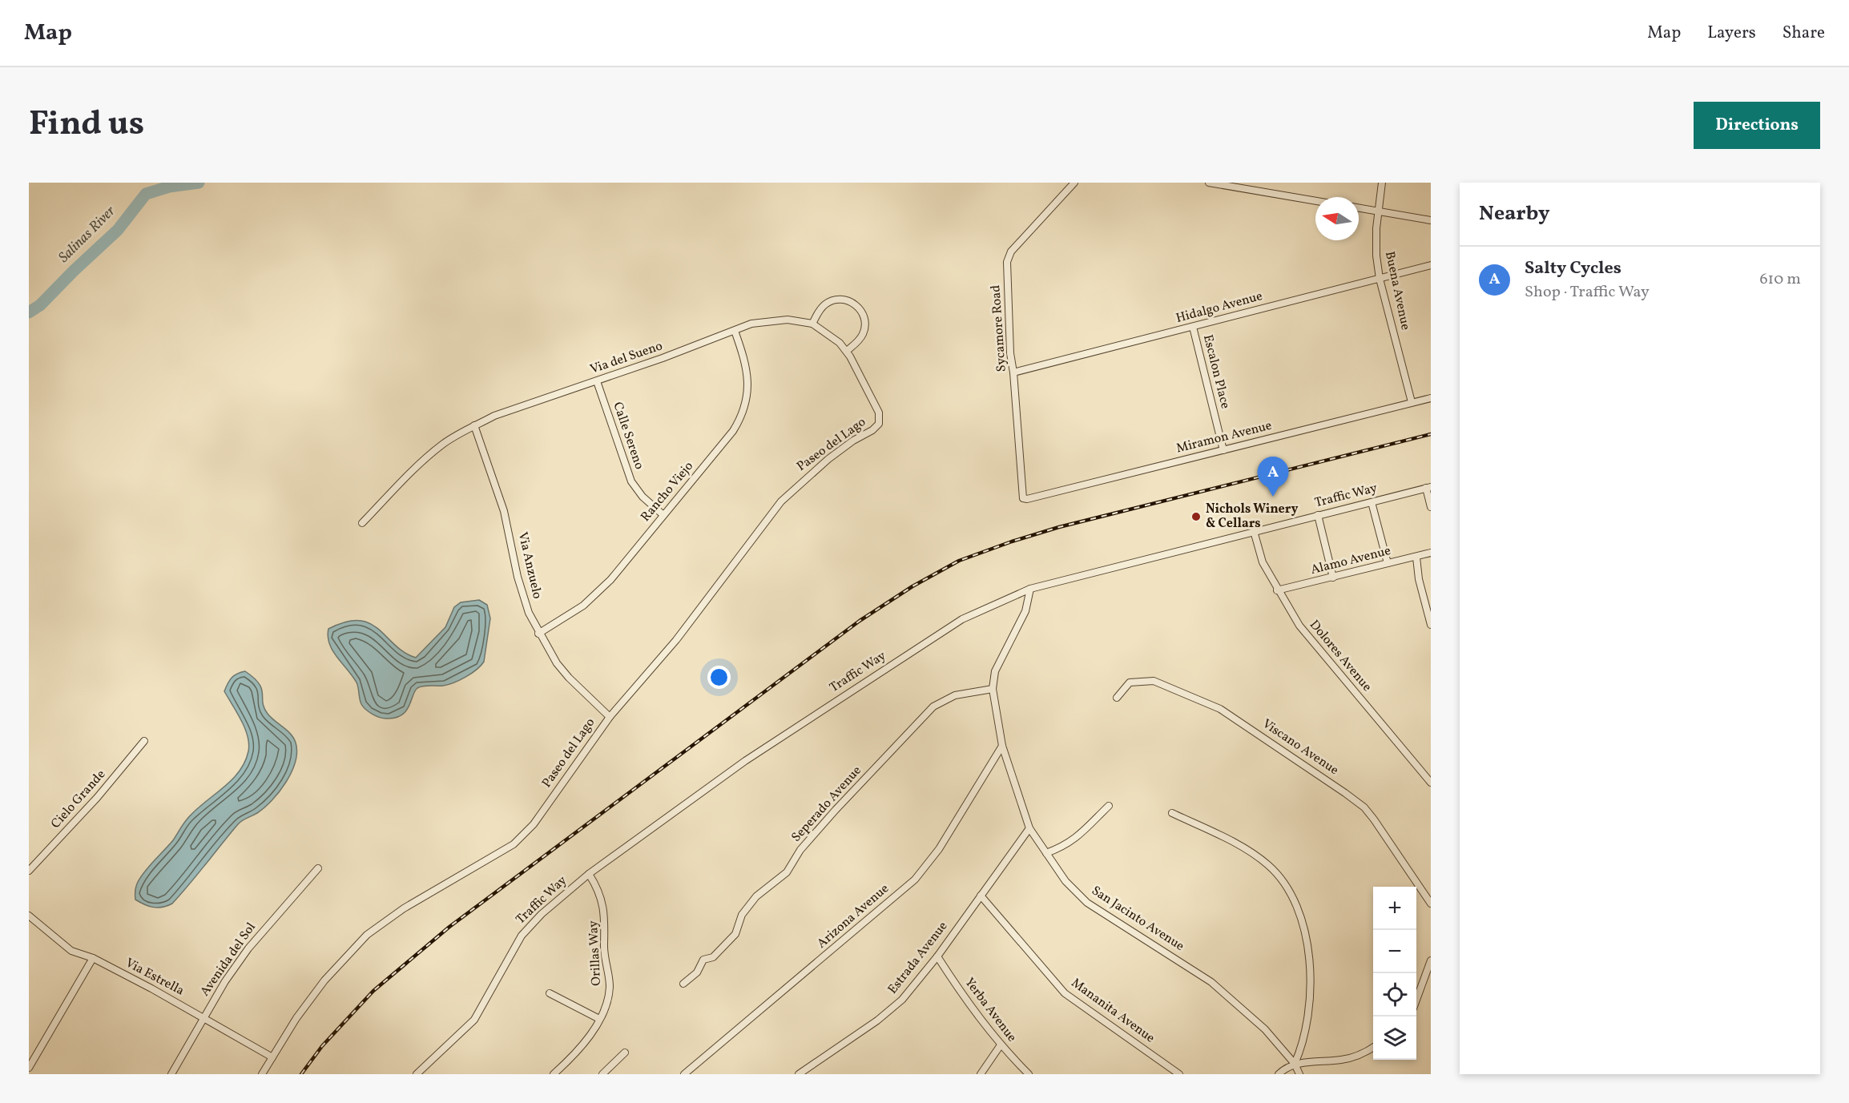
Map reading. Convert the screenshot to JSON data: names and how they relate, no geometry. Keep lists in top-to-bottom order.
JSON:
{
  "streets": {
    "street": [
      "Buena Avenue",
      "Hidalgo Avenue",
      "Sycamore Road",
      "Via del Sueno",
      "Escalon Place",
      "Calle Sereno",
      "Miramon Avenue",
      "Paseo del Lago",
      "Rancho Viejo",
      "Traffic Way",
      "Alamo Avenue",
      "Via Anzuelo",
      "Dolores Avenue",
      "Viscano Avenue",
      "Cielo Grande",
      "Seperado Avenue",
      "Arizona Avenue",
      "San Jacinto Avenue",
      "Orillas Way",
      "Estrada Avenue",
      "Avenida del Sol",
      "Via Estrella",
      "Yerba Avenue",
      "Mananita Avenue"
    ]
  },
  "crossings": [
    ["Buena Avenue", "Hidalgo Avenue"],
    ["Buena Avenue", "Miramon Avenue"],
    ["Hidalgo Avenue", "Sycamore Road"],
    ["Hidalgo Avenue", "Escalon Place"],
    ["Sycamore Road", "Miramon Avenue"],
    ["Via del Sueno", "Calle Sereno"],
    ["Via del Sueno", "Paseo del Lago"],
    ["Via del Sueno", "Rancho Viejo"],
    ["Via del Sueno", "Via Anzuelo"],
    ["Escalon Place", "Miramon Avenue"],
    ["Calle Sereno", "Rancho Viejo"],
    ["Paseo del Lago", "Via Anzuelo"],
    ["Paseo del Lago", "Via Estrella"],
    ["Rancho Viejo", "Via Anzuelo"],
    ["Traffic Way", "Dolores Avenue"],
    ["Traffic Way", "San Jacinto Avenue"],
    ["Traffic Way", "Orillas Way"],
    ["Alamo Avenue", "Dolores Avenue"],
    ["Seperado Avenue", "San Jacinto Avenue"],
    ["Arizona Avenue", "San Jacinto Avenue"],
    ["San Jacinto Avenue", "Estrada Avenue"],
    ["Estrada Avenue", "Yerba Avenue"],
    ["Estrada Avenue", "Mananita Avenue"],
    ["Avenida del Sol", "Via Estrella"]
  ],
  "water": ["Salinas River"],
  "places": ["Nichols Winery & Cellars"],
  "north": "left",
  "page": {
    "header": "Map",
    "nav": ["Map", "Layers", "Share"],
    "title": "Find us",
    "buttons": "Directions",
    "heading": "Nearby",
    "list": [
      {
        "mark": "A",
        "name": "Salty Cycles",
        "note": "Shop · Traffic Way",
        "value": "610 m"
      }
    ],
    "pins": "A",
    "map_buttons": ["+", "−"]
  }
}
